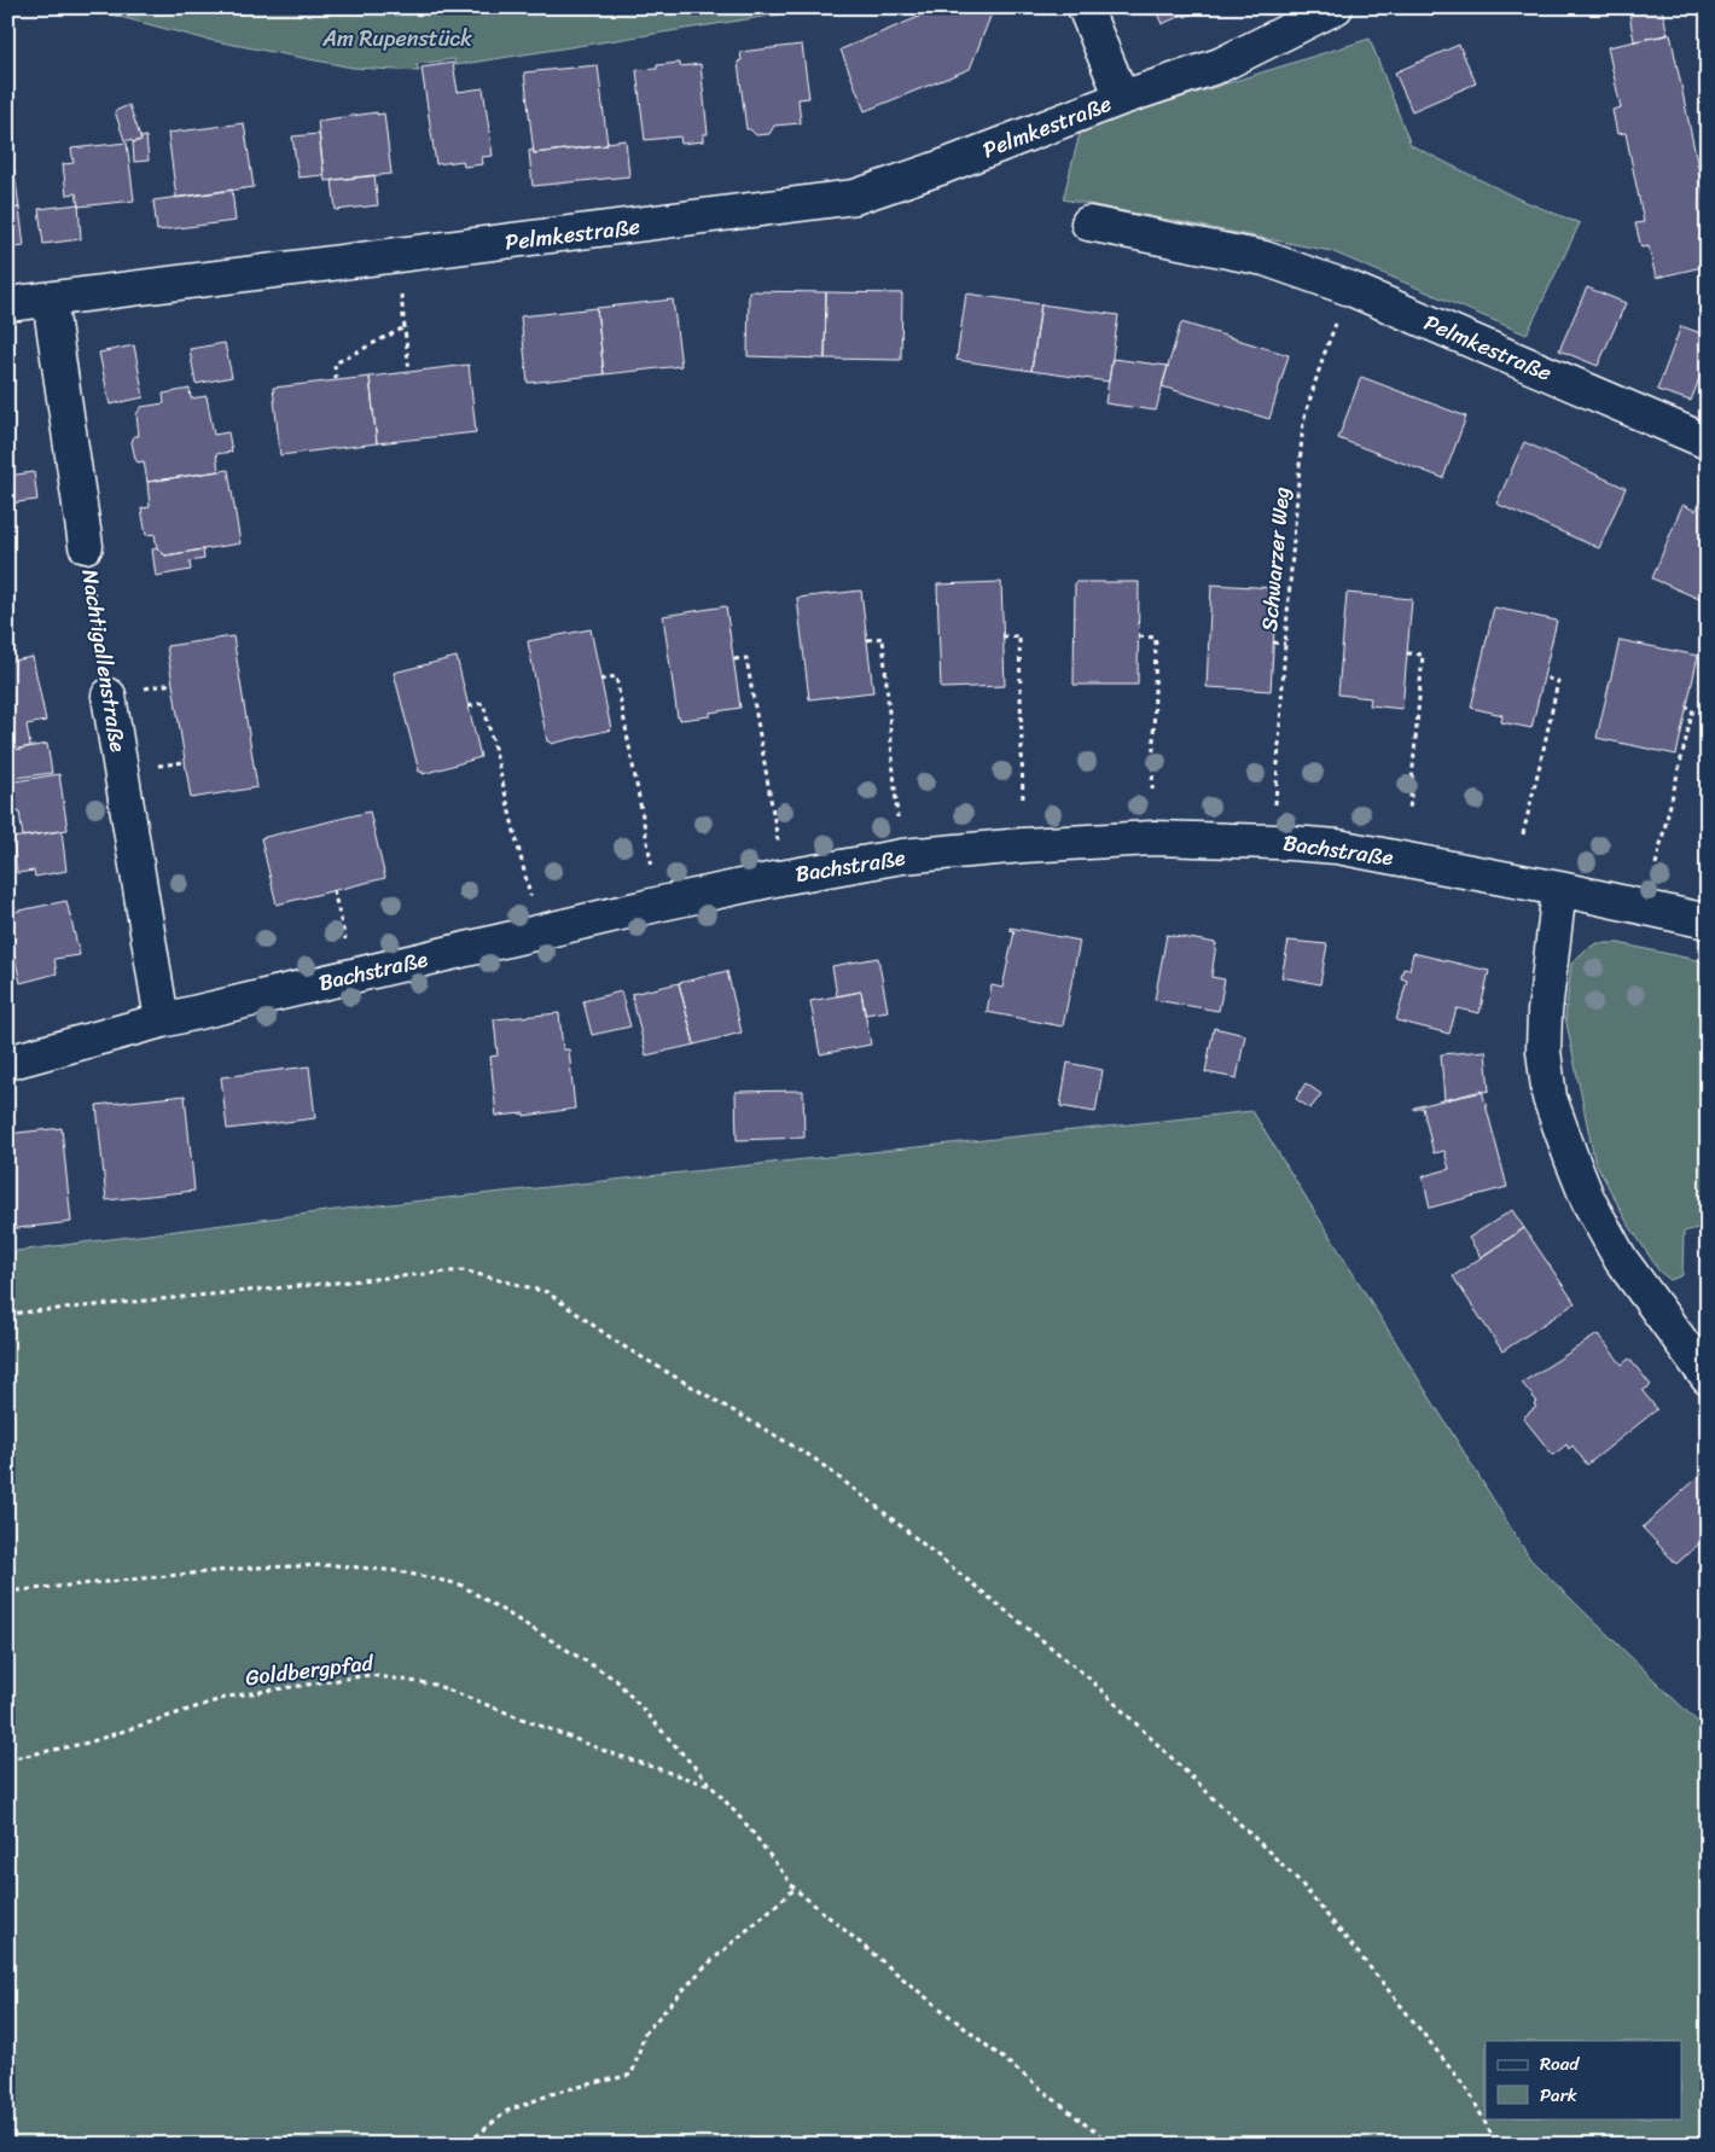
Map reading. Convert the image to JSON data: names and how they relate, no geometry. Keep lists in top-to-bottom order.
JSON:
{
  "streets": {
    "street": ["Pelmkestraße", "Nachtigallenstraße", "Bachstraße"],
    "path": ["Schwarzer Weg", "Goldbergpfad"]
  },
  "crossings": [
    ["Pelmkestraße", "Schwarzer Weg"],
    ["Pelmkestraße", "Nachtigallenstraße"],
    ["Schwarzer Weg", "Bachstraße"],
    ["Nachtigallenstraße", "Bachstraße"]
  ],
  "parks": ["Am Rupenstück"],
  "legend": ["Road", "Park"]
}
